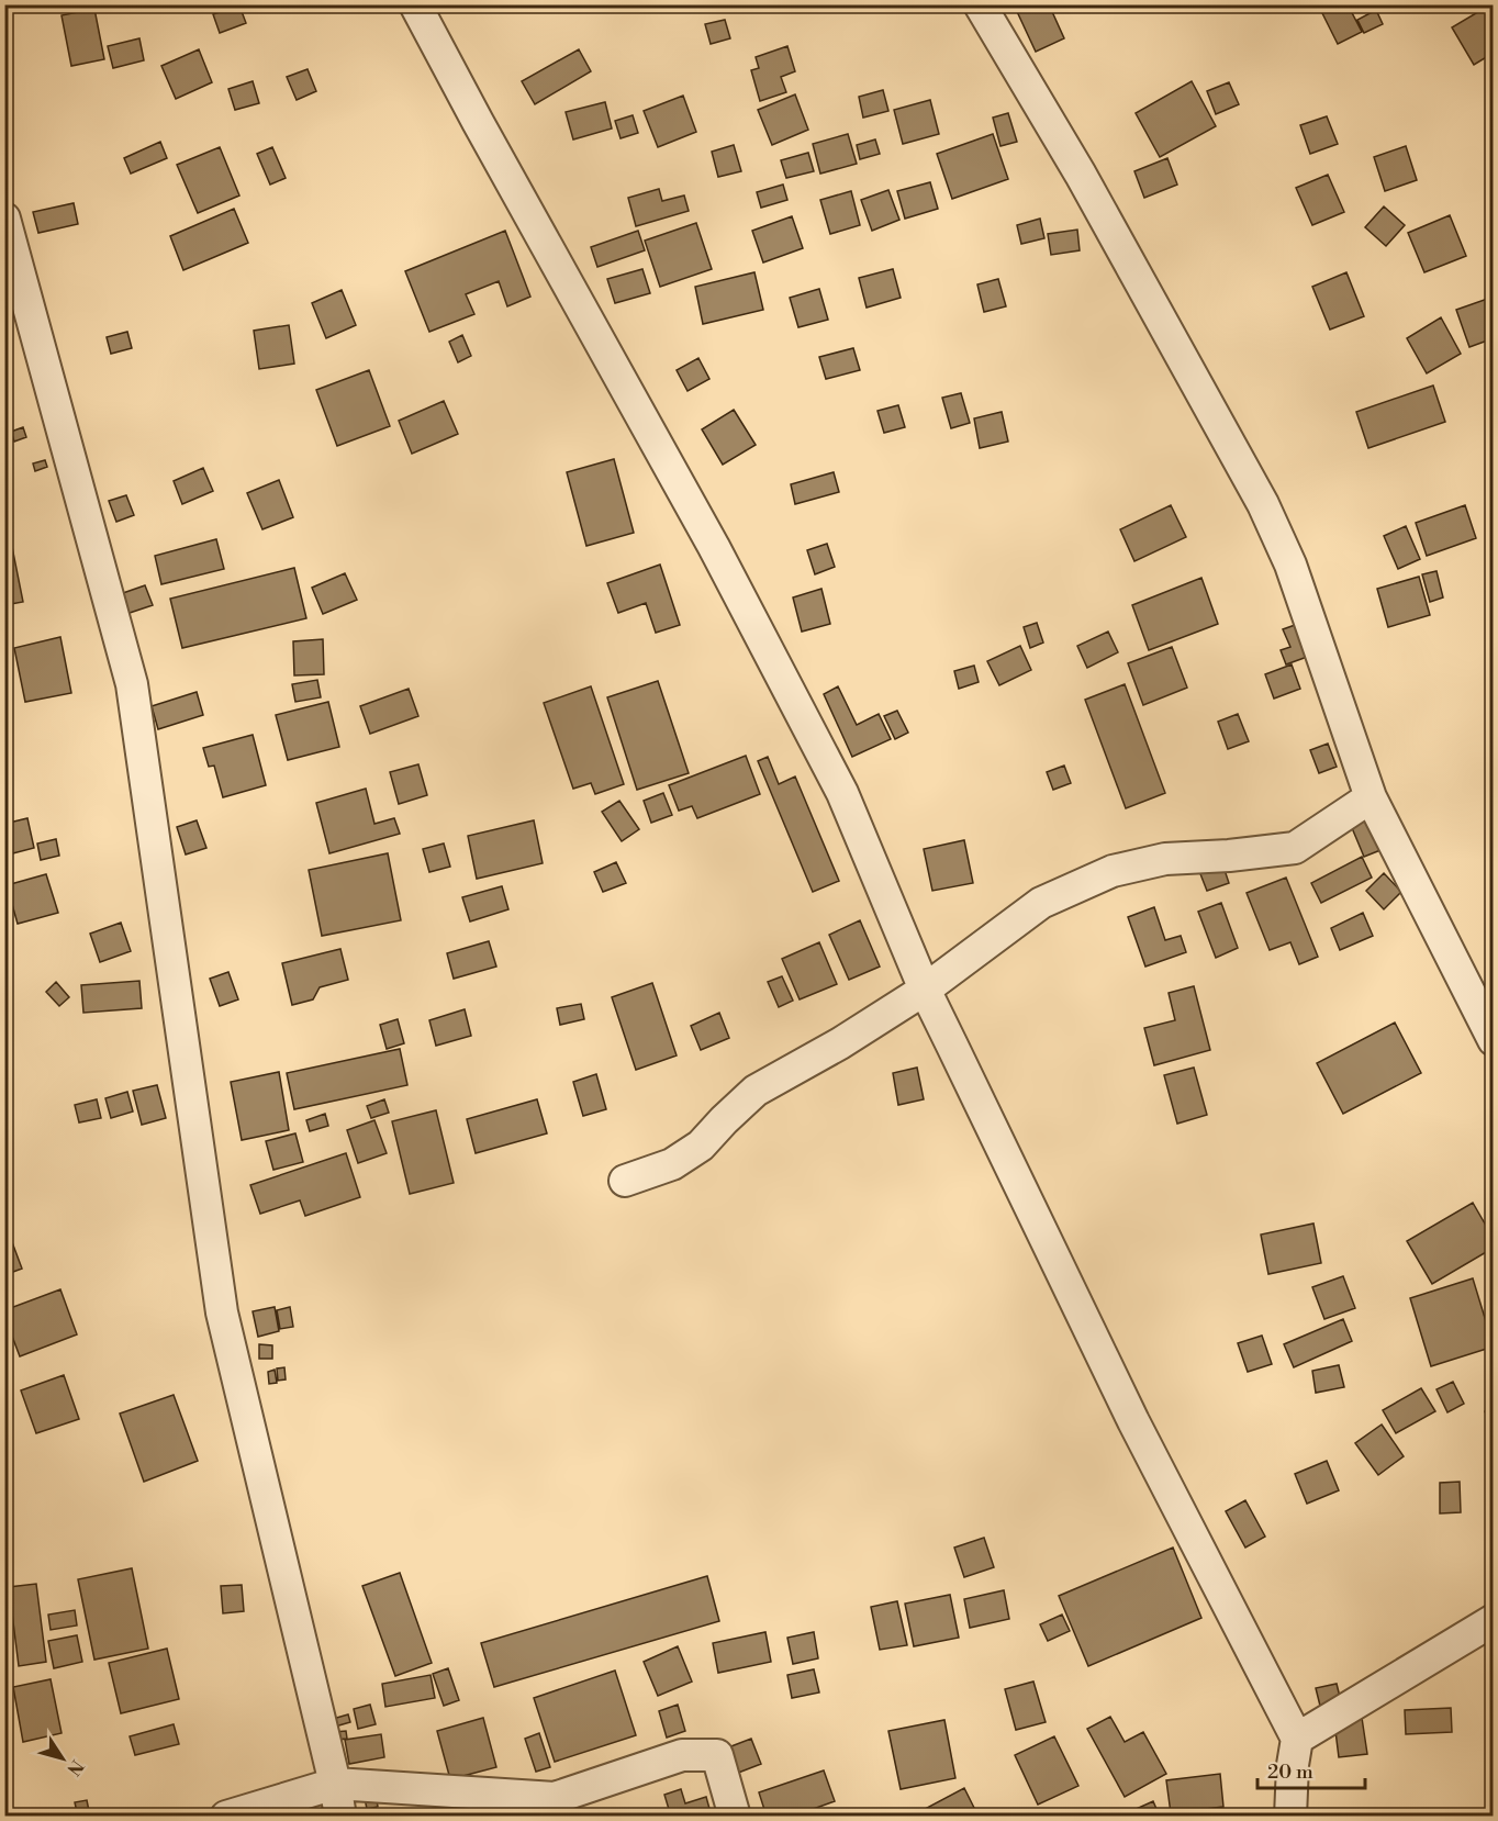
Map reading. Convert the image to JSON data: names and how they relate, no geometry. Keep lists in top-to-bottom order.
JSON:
{
  "scale_bar": "20 m",
  "north": "bottom right"
}
